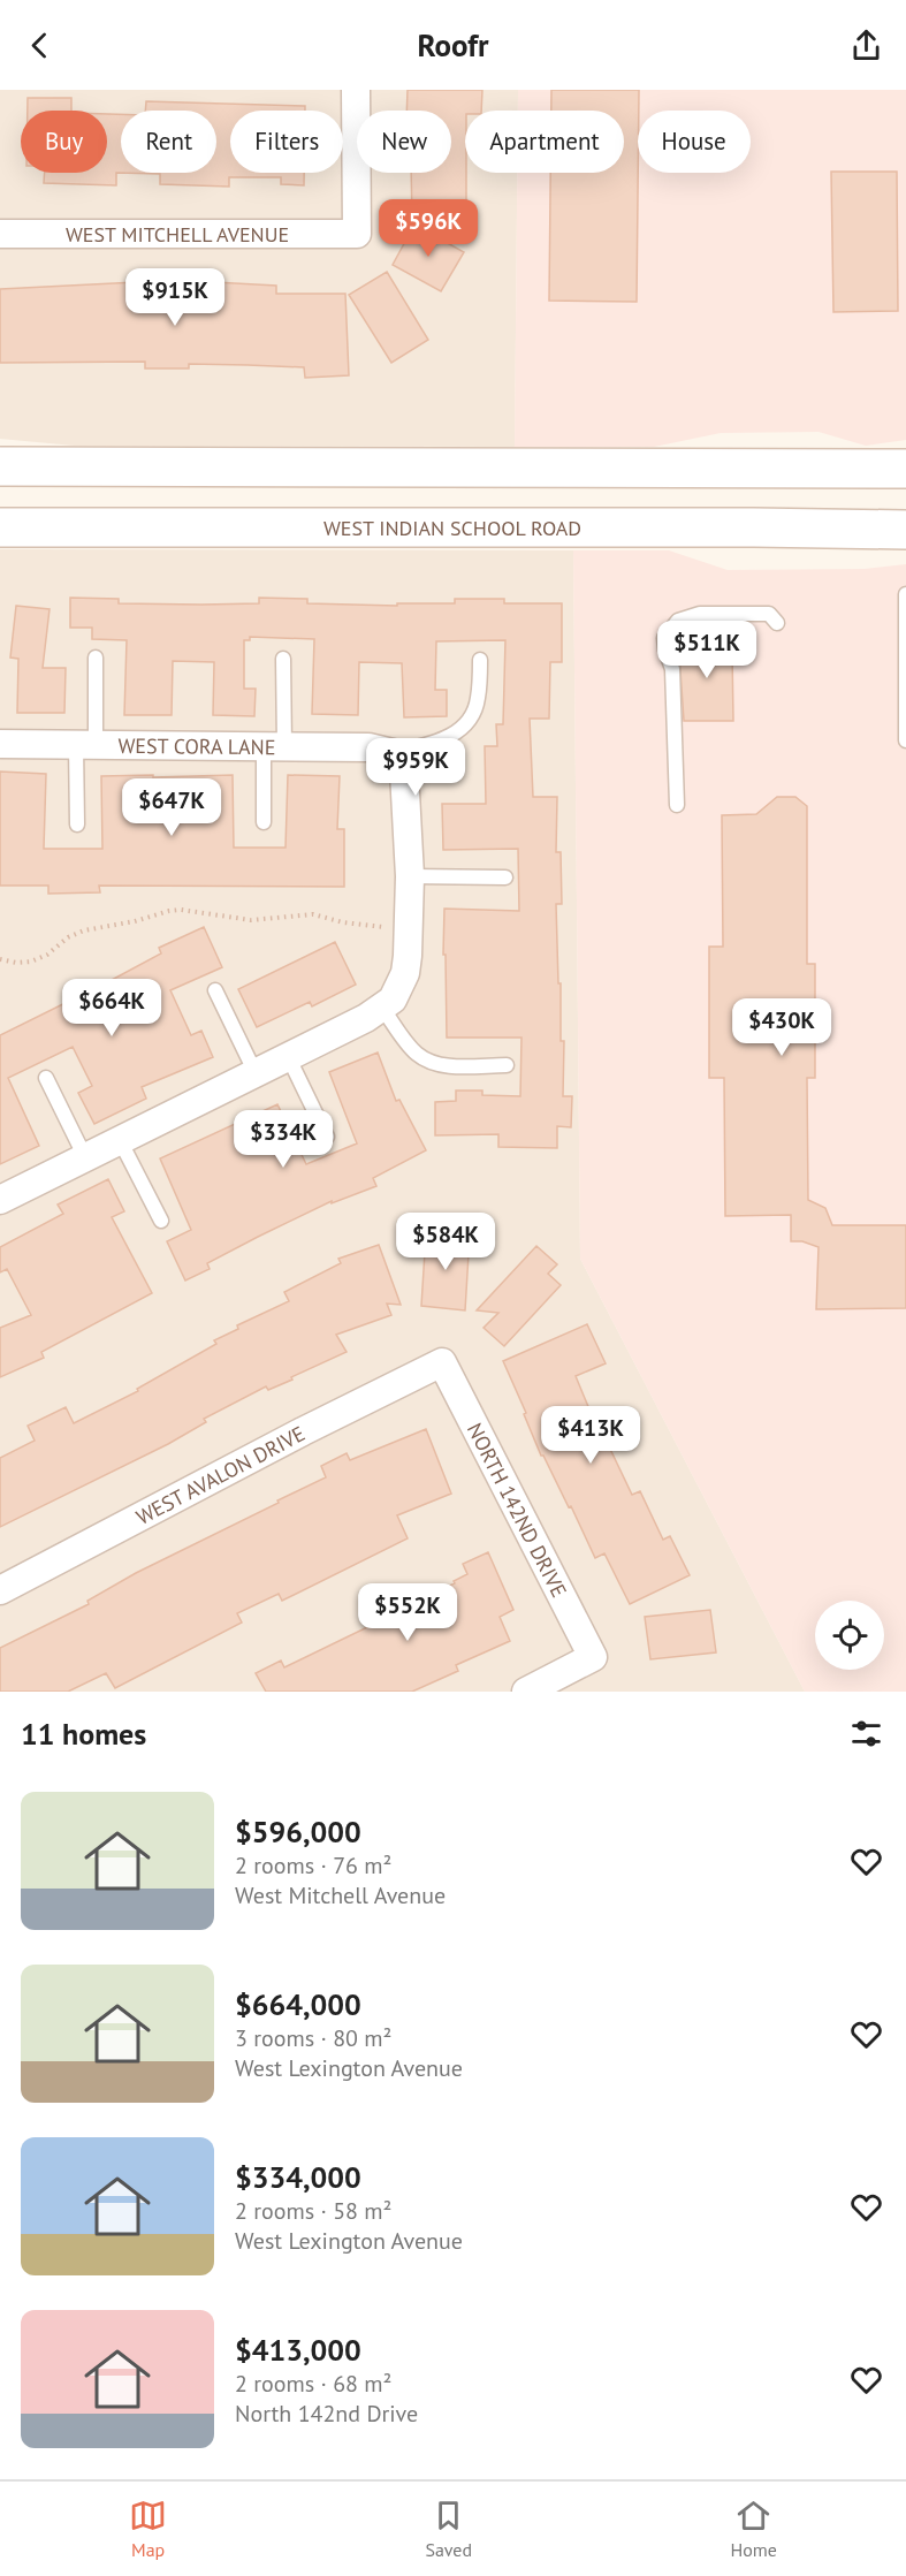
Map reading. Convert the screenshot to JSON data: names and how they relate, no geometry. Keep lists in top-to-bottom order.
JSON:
{
  "streets": {
    "main road": ["WEST INDIAN SCHOOL ROAD"],
    "street": [
      "WEST MITCHELL AVENUE",
      "WEST CORA LANE",
      "WEST AVALON DRIVE",
      "NORTH 142ND DRIVE"
    ]
  },
  "crossings": [
    ["WEST AVALON DRIVE", "NORTH 142ND DRIVE"]
  ],
  "page": {
    "header": "Roofr",
    "chip": [
      "Buy",
      "Rent",
      "Filters",
      "New",
      "Apartment",
      "House"
    ],
    "price": [
      "$596K",
      "$915K",
      "$511K",
      "$959K",
      "$647K",
      "$664K",
      "$430K",
      "$334K",
      "$584K",
      "$413K",
      "$552K"
    ],
    "heading": "11 homes",
    "list": [
      {
        "name": "$596,000",
        "note": "2 rooms · 76 m² · West Mitchell Avenue"
      },
      {
        "name": "$664,000",
        "note": "3 rooms · 80 m² · West Lexington Avenue"
      },
      {
        "name": "$334,000",
        "note": "2 rooms · 58 m² · West Lexington Avenue"
      },
      {
        "name": "$413,000",
        "note": "2 rooms · 68 m² · North 142nd Drive"
      }
    ],
    "tabs": ["Map", "Saved", "Home"]
  }
}
